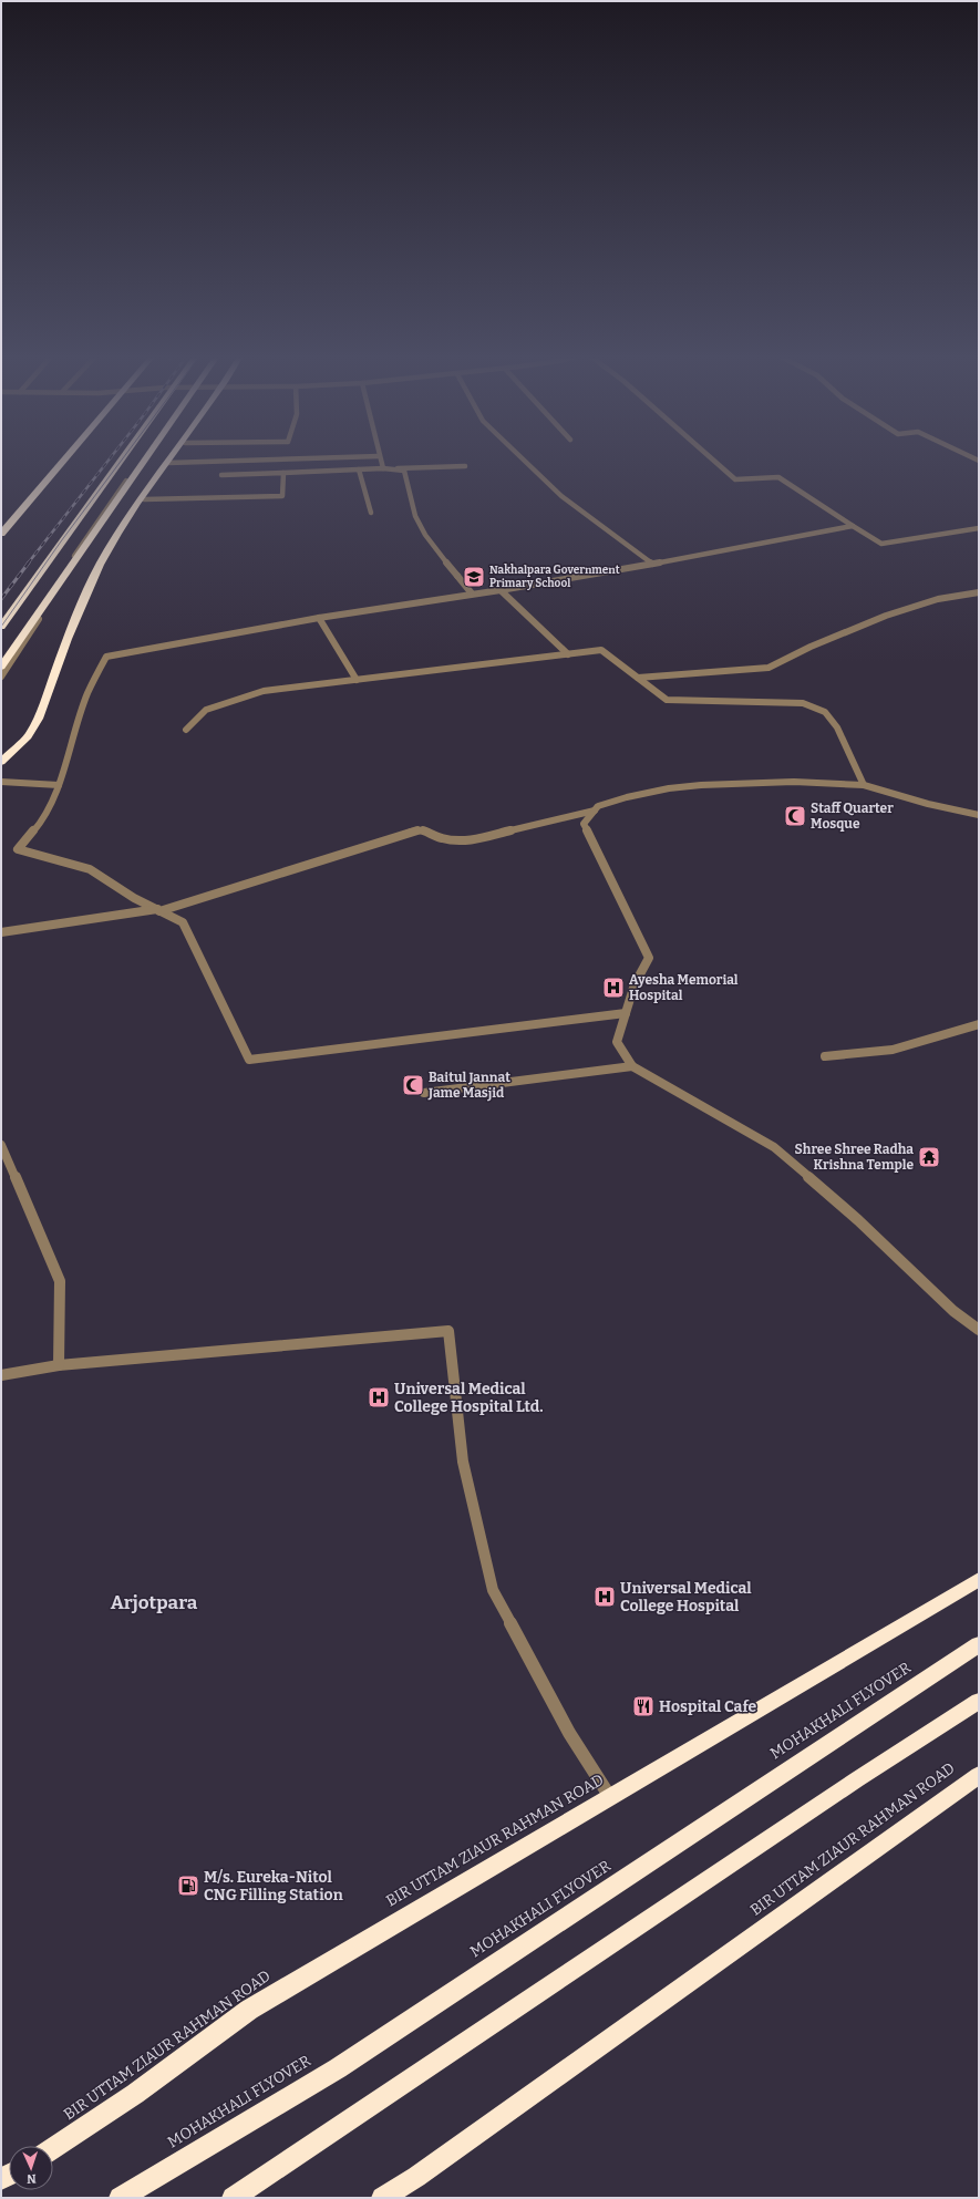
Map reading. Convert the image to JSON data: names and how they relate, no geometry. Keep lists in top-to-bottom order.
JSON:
{
  "streets": {
    "highway": ["MOHAKHALI FLYOVER", "BIR UTTAM ZIAUR RAHMAN ROAD"]
  },
  "districts": ["Arjotpara"],
  "places": {
    "school or university": ["Nakhalpara Government Primary School"],
    "mosque": ["Staff Quarter Mosque", "Baitul Jannat Jame Masjid"],
    "hospital": ["Ayesha Memorial Hospital", "Universal Medical College Hospital Ltd.", "Universal Medical College Hospital"],
    "temple": ["Shree Shree Radha Krishna Temple"],
    "restaurant": ["Hospital Cafe"],
    "fuel station": ["M/s. Eureka-Nitol CNG Filling Station"]
  },
  "north": "bottom"
}
